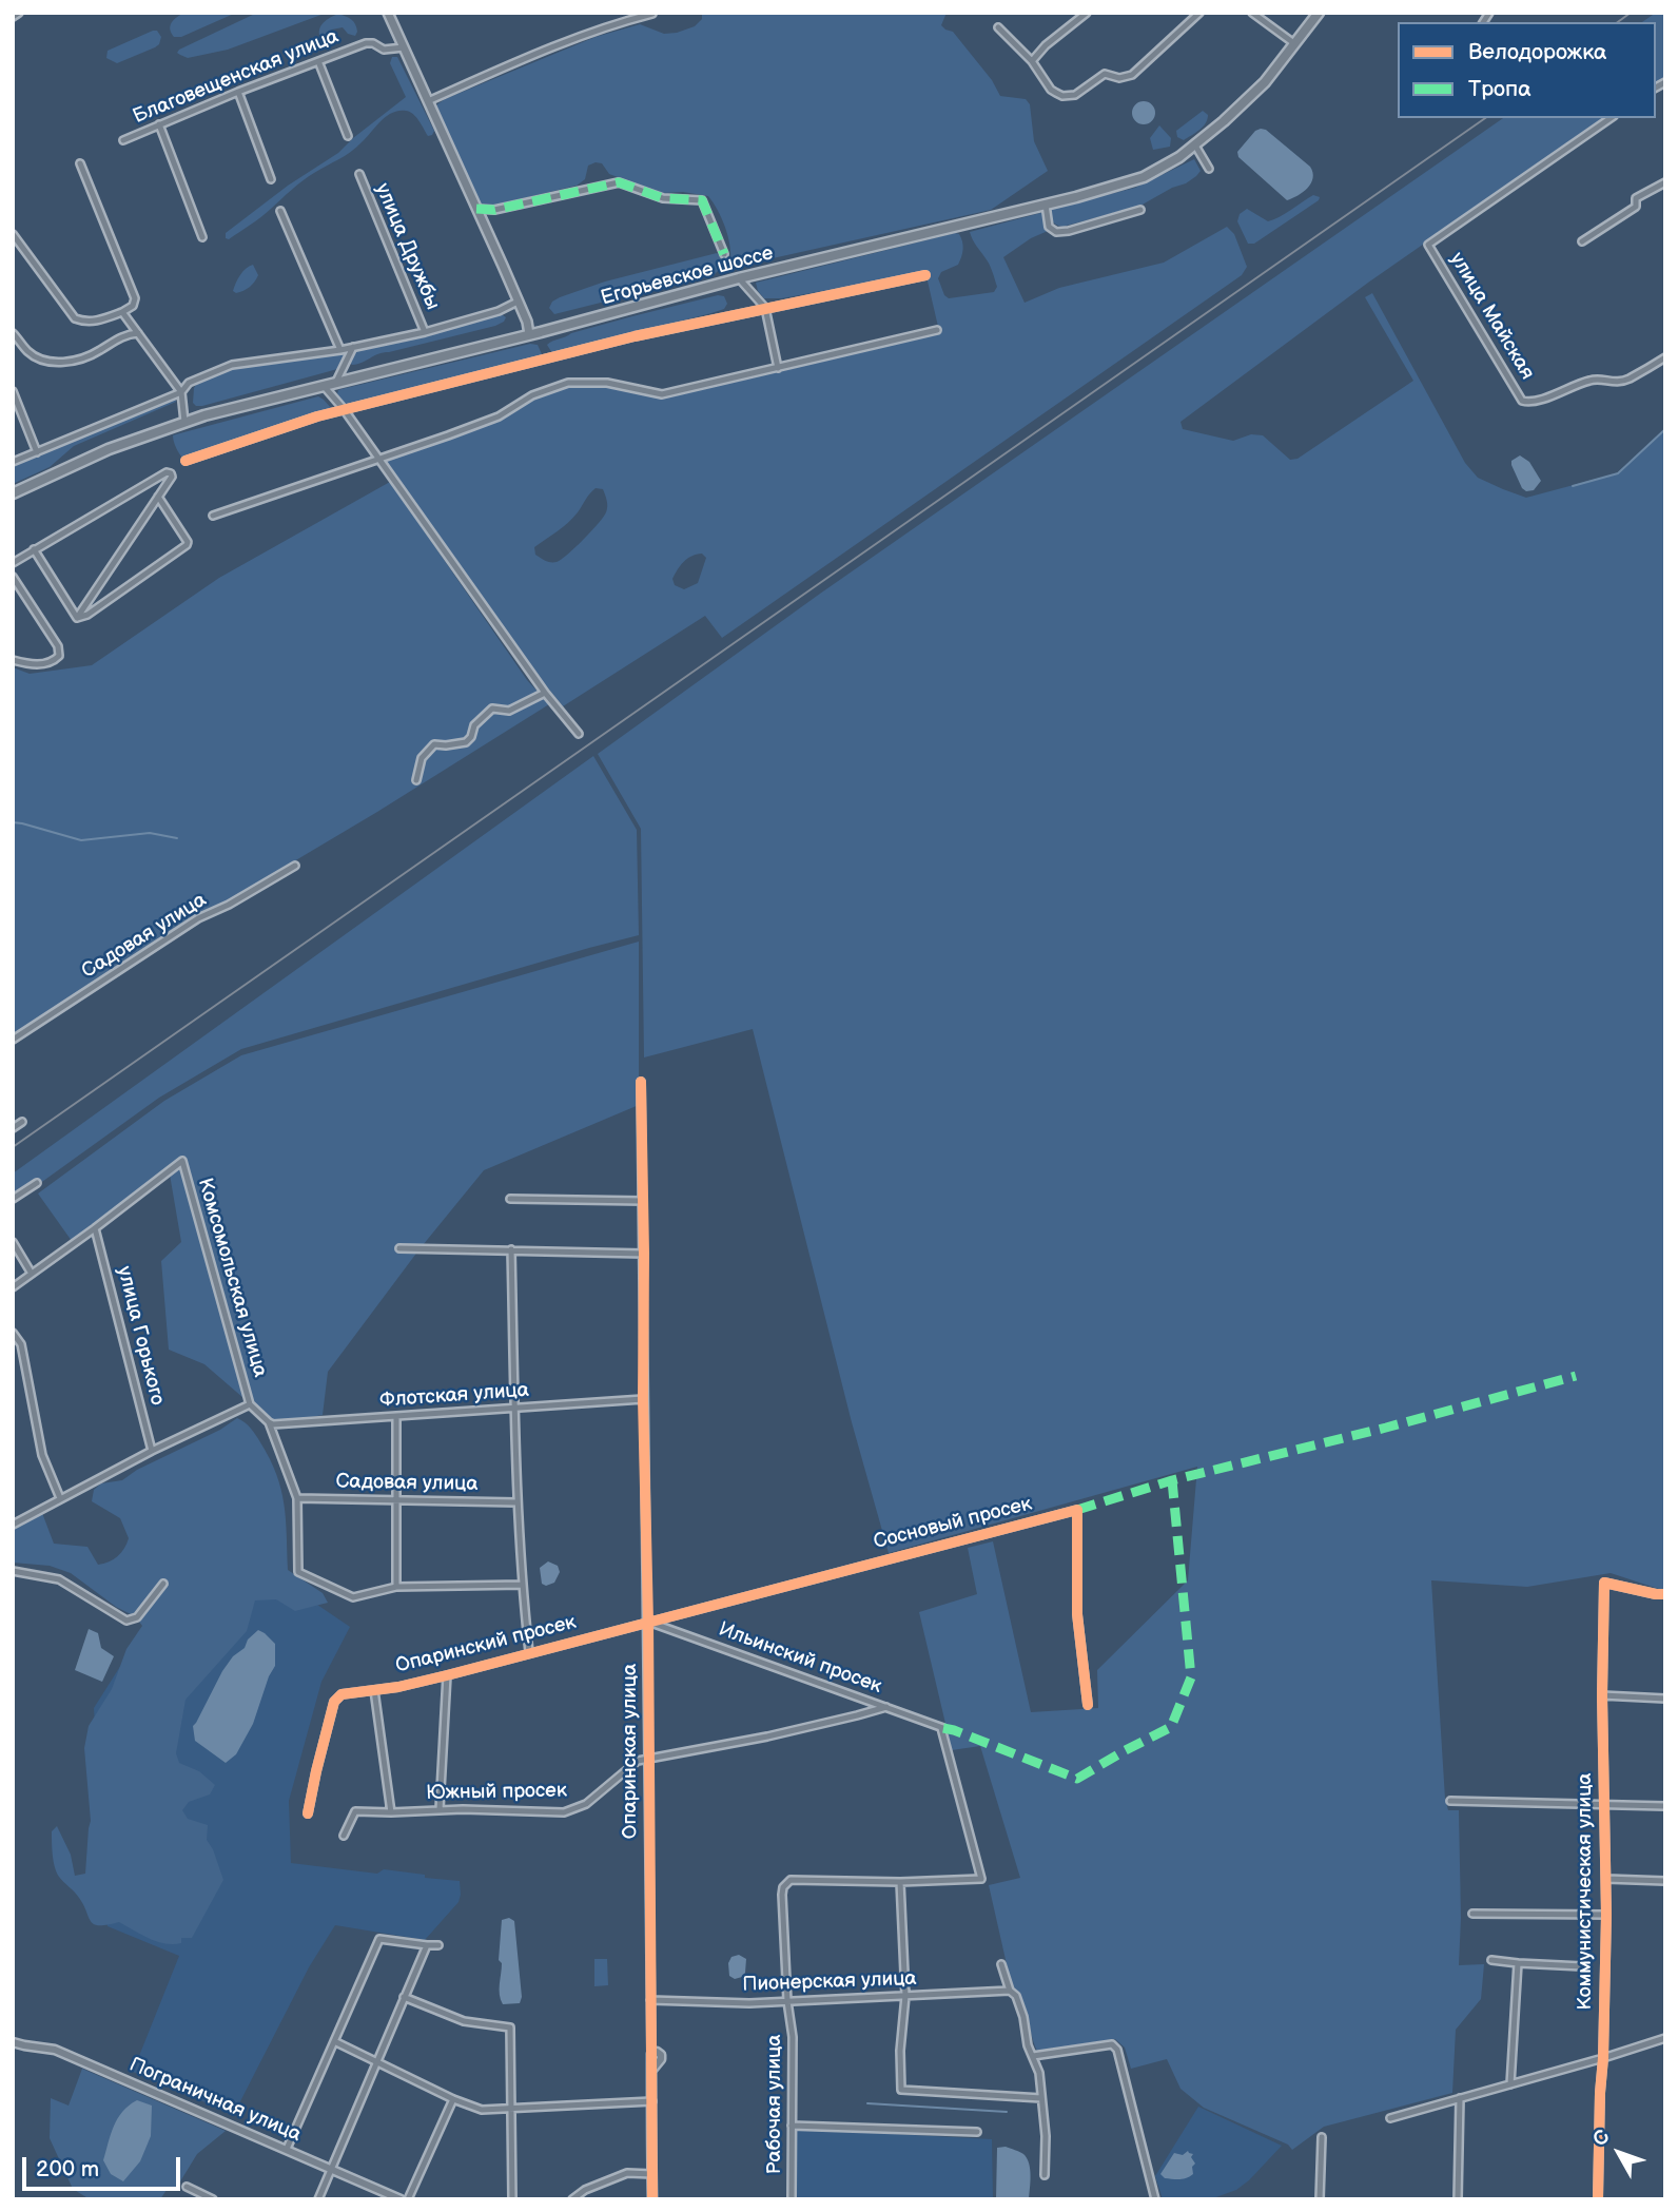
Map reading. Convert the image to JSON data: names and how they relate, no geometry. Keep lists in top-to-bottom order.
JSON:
{
  "streets": {
    "main road": ["Егорьевское шоссе"],
    "street": [
      "Благовещенская улица",
      "улица Дружбы",
      "улица Майская",
      "Садовая улица",
      "Комсомольская улица",
      "улица Горького",
      "Флотская улица",
      "Сосновый просек",
      "Опаринский просек",
      "Ильинский просек",
      "Опаринская улица",
      "Южный просек",
      "Коммунистическая улица",
      "Пионерская улица",
      "Пограничная улица",
      "Рабочая улица"
    ]
  },
  "crossings": [
    ["Комсомольская улица", "улица Горького"],
    ["Флотская улица", "Опаринская улица"],
    ["Сосновый просек", "Опаринский просек"],
    ["Сосновый просек", "Ильинский просек"],
    ["Сосновый просек", "Опаринская улица"],
    ["Опаринский просек", "Ильинский просек"],
    ["Опаринский просек", "Опаринская улица"],
    ["Ильинский просек", "Опаринская улица"],
    ["Ильинский просек", "Рабочая улица"],
    ["Опаринская улица", "Южный просек"],
    ["Опаринская улица", "Пионерская улица"],
    ["Пионерская улица", "Рабочая улица"]
  ],
  "legend": ["Велодорожка", "Тропа"],
  "scale_bar": "200 m",
  "north": "top left"
}
